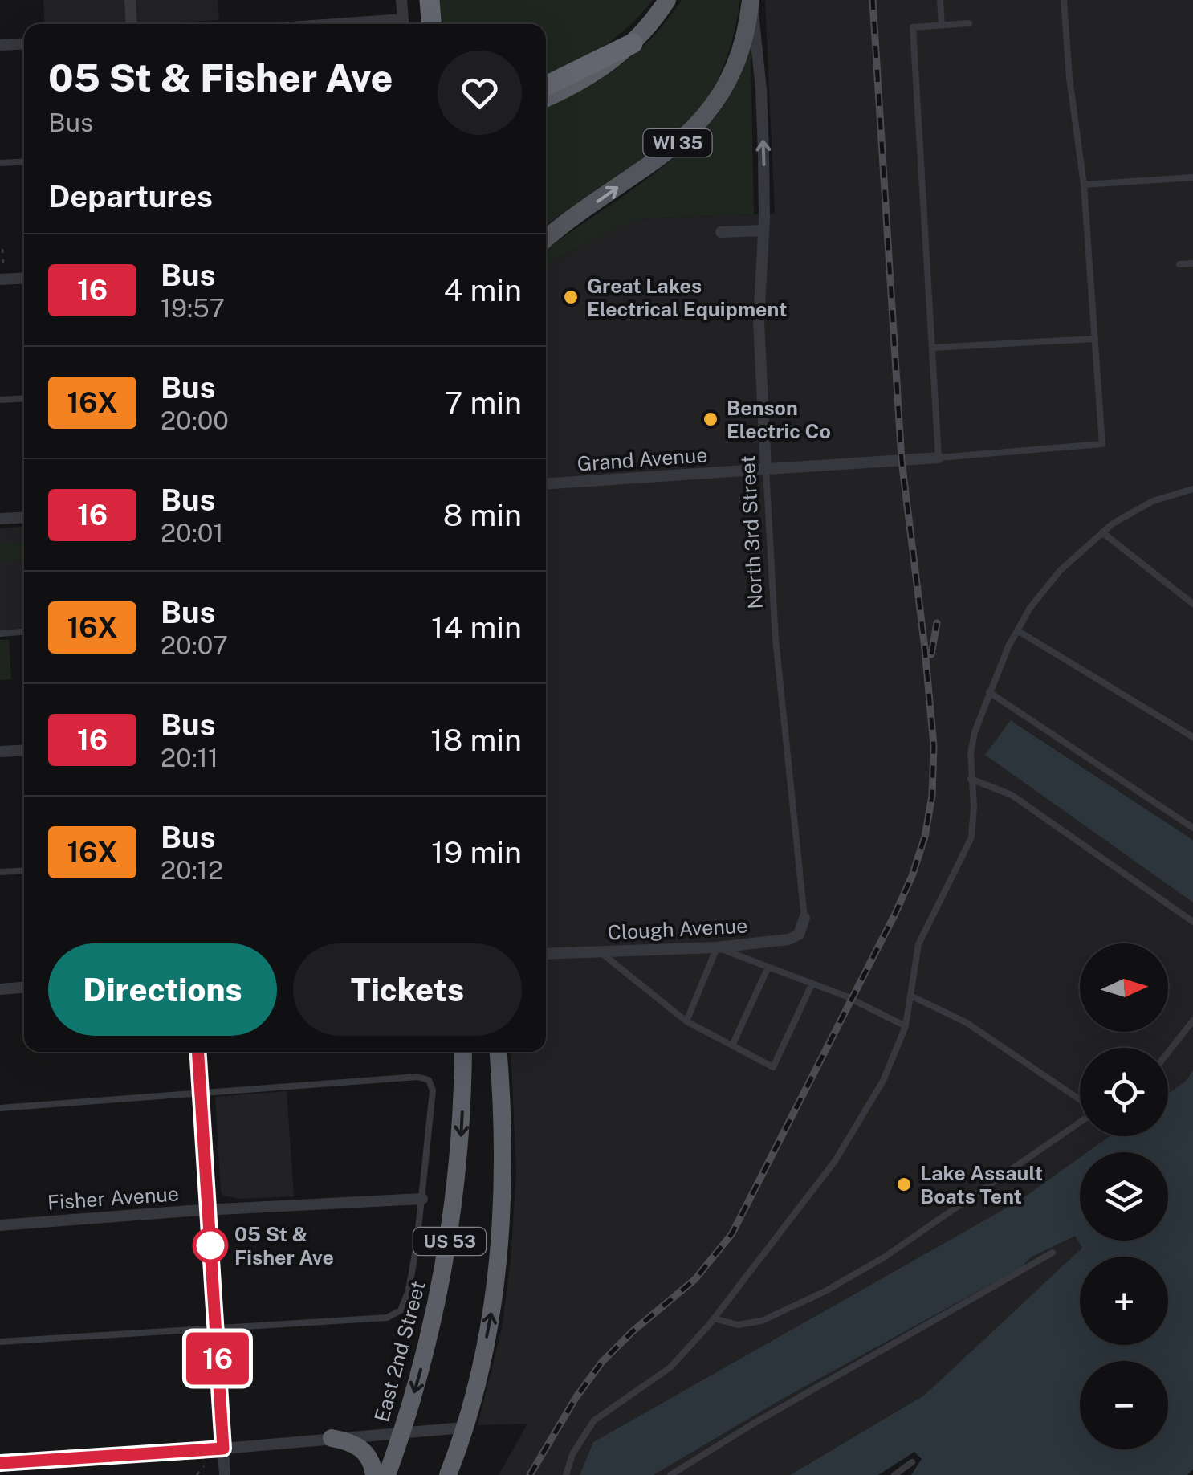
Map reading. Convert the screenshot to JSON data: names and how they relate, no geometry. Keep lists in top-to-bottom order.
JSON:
{
  "streets": {
    "highway": ["US 53", "East 2nd Street"],
    "main road": ["WI 35"],
    "street": [
      "Grand Avenue",
      "North 3rd Street",
      "Clough Avenue",
      "Fisher Avenue"
    ]
  },
  "crossings": [
    ["WI 35", "North 3rd Street"],
    ["Grand Avenue", "North 3rd Street"],
    ["North 3rd Street", "Clough Avenue"]
  ],
  "places": [
    "Great Lakes Electrical Equipment",
    "Benson Electric Co",
    "Lake Assault Boats Tent",
    "05 St & Fisher Ave"
  ],
  "lines": ["bus line 16"],
  "north": "right",
  "page": {
    "on_map": "16",
    "heading": [
      ["05 St & Fisher Ave", "Bus"],
      "Departures"
    ],
    "list": [
      {
        "mark": "16",
        "name": "Bus",
        "note": "19:57",
        "value": "4 min"
      },
      {
        "mark": "16X",
        "name": "Bus",
        "note": "20:00",
        "value": "7 min"
      },
      {
        "mark": "16",
        "name": "Bus",
        "note": "20:01",
        "value": "8 min"
      },
      {
        "mark": "16X",
        "name": "Bus",
        "note": "20:07",
        "value": "14 min"
      },
      {
        "mark": "16",
        "name": "Bus",
        "note": "20:11",
        "value": "18 min"
      },
      {
        "mark": "16X",
        "name": "Bus",
        "note": "20:12",
        "value": "19 min"
      }
    ],
    "buttons": ["Directions", "Tickets"],
    "map_buttons": ["+", "−"]
  }
}
